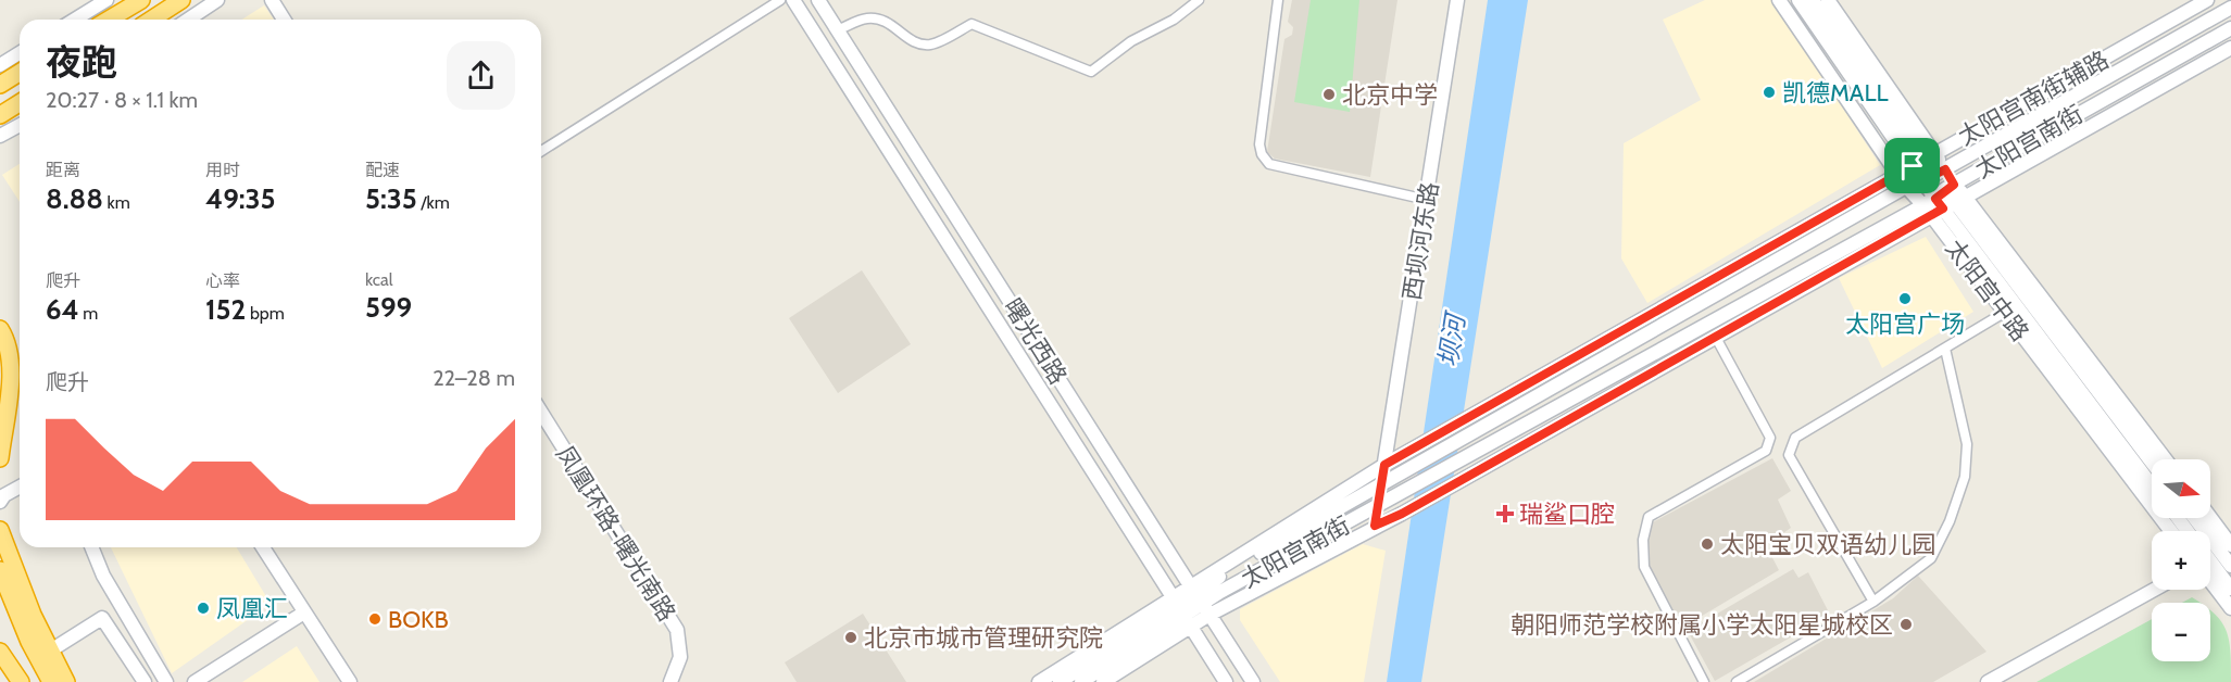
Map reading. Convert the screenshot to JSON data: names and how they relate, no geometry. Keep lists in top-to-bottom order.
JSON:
{
  "streets": {
    "street": [
      "太阳宫南街辅路",
      "太阳宫南街",
      "西坝河东路",
      "太阳宫中路",
      "曙光西路",
      "凤凰环路-曙光南路"
    ]
  },
  "crossings": [
    ["太阳宫南街辅路", "太阳宫南街"],
    ["太阳宫南街辅路", "太阳宫中路"],
    ["太阳宫南街", "西坝河东路"],
    ["太阳宫南街", "太阳宫中路"],
    ["太阳宫南街", "曙光西路"]
  ],
  "water": ["坝河"],
  "places": {
    "other": [
      "凯德MALL",
      "北京中学",
      "太阳宫广场",
      "太阳宝贝双语幼儿园",
      "凤凰汇",
      "BOKB",
      "朝阳师范学校附属小学太阳星城校区",
      "北京市城市管理研究院"
    ],
    "health": ["瑞鲨口腔"]
  },
  "north": "right",
  "page": {
    "heading": ["夜跑", "20:27 · 8 × 1.1 km"],
    "stats": [
      ["距离", "8.88 km"],
      ["用时", "49:35"],
      ["配速", "5:35 /km"],
      ["爬升", "64 m"],
      ["心率", "152 bpm"],
      ["kcal", "599"]
    ],
    "chart": ["爬升", "22–28 m"],
    "map_buttons": ["+", "−"]
  }
}
